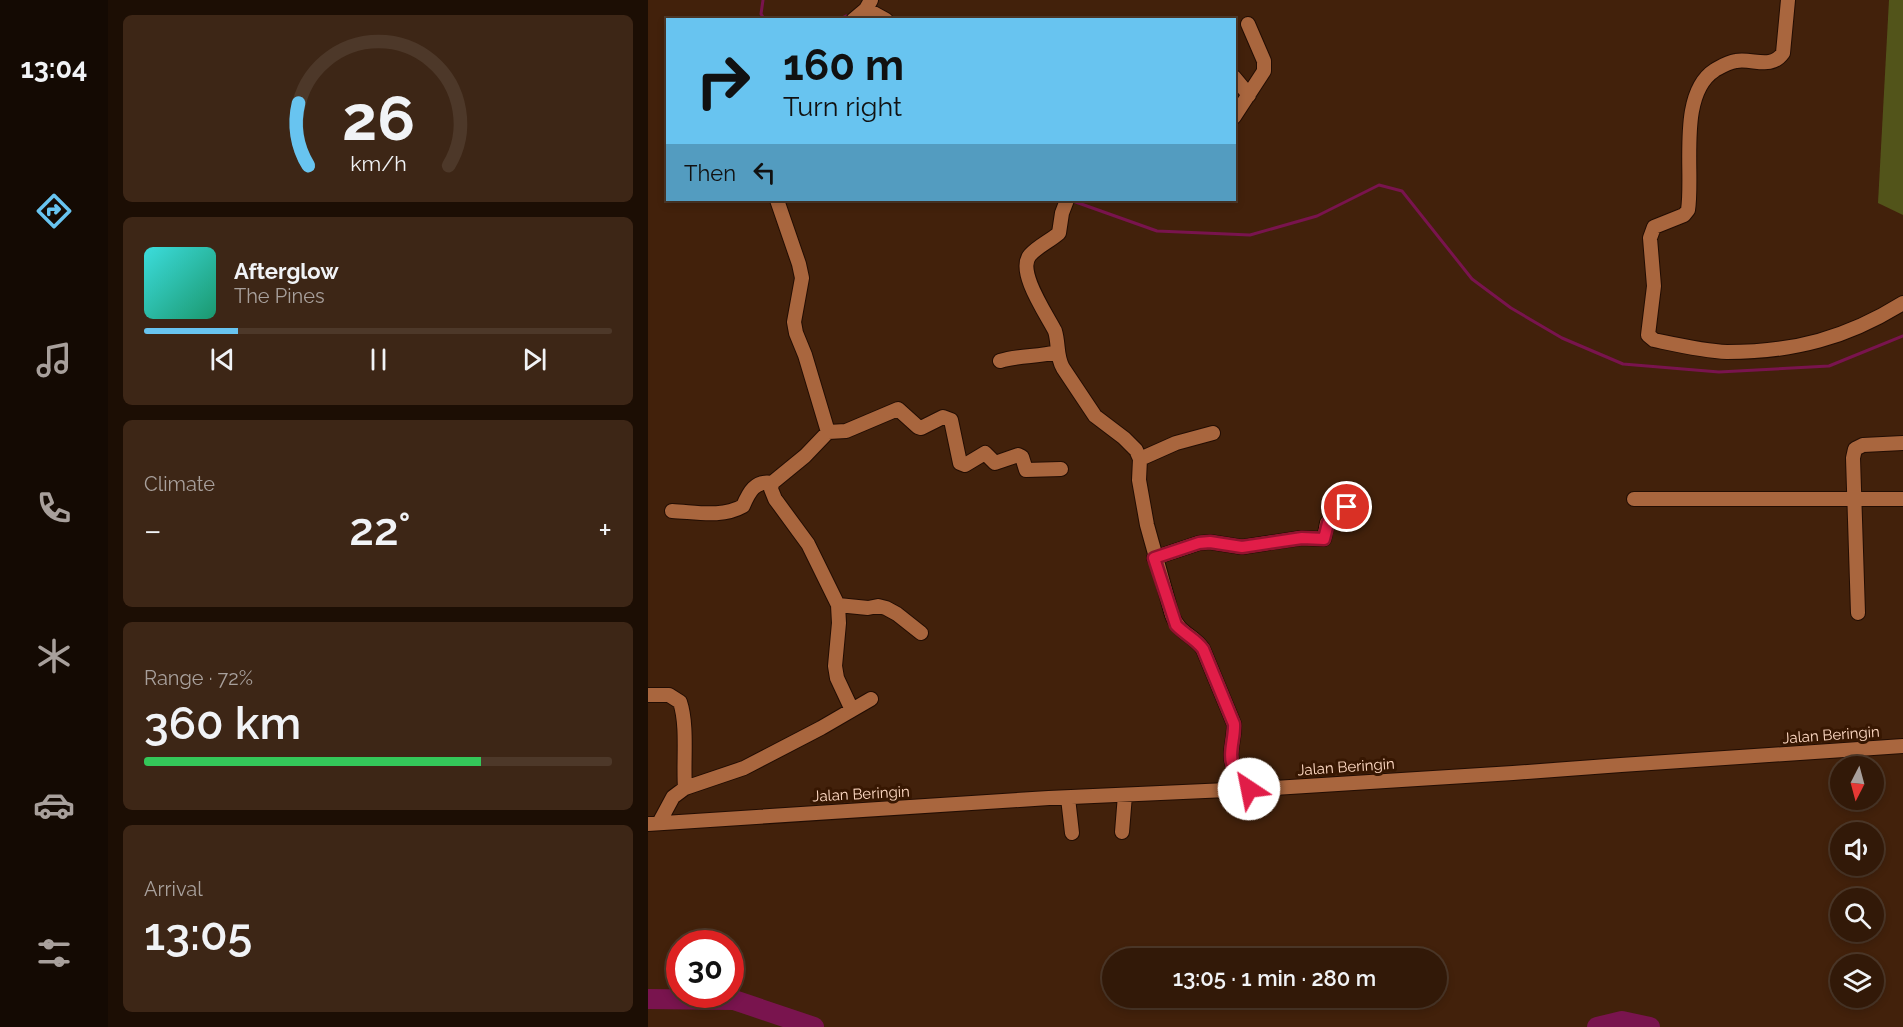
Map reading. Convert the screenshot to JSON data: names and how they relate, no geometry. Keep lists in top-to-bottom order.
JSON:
{
  "streets": {
    "street": ["Jalan Beringin"]
  },
  "north": "bottom",
  "page": {
    "tabs": "13:04",
    "turn": ["160 m", "Turn right"],
    "then": "Then",
    "song": ["Afterglow", "The Pines"],
    "tile": [
      "Climate",
      ["Range · 72%", "360 km"],
      ["Arrival", "13:05"]
    ],
    "heat": ["−", "22°", "+"],
    "limit": "30",
    "trip": "13:05 · 1 min · 280 m",
    "gauge": ["26", "km/h"]
  }
}
